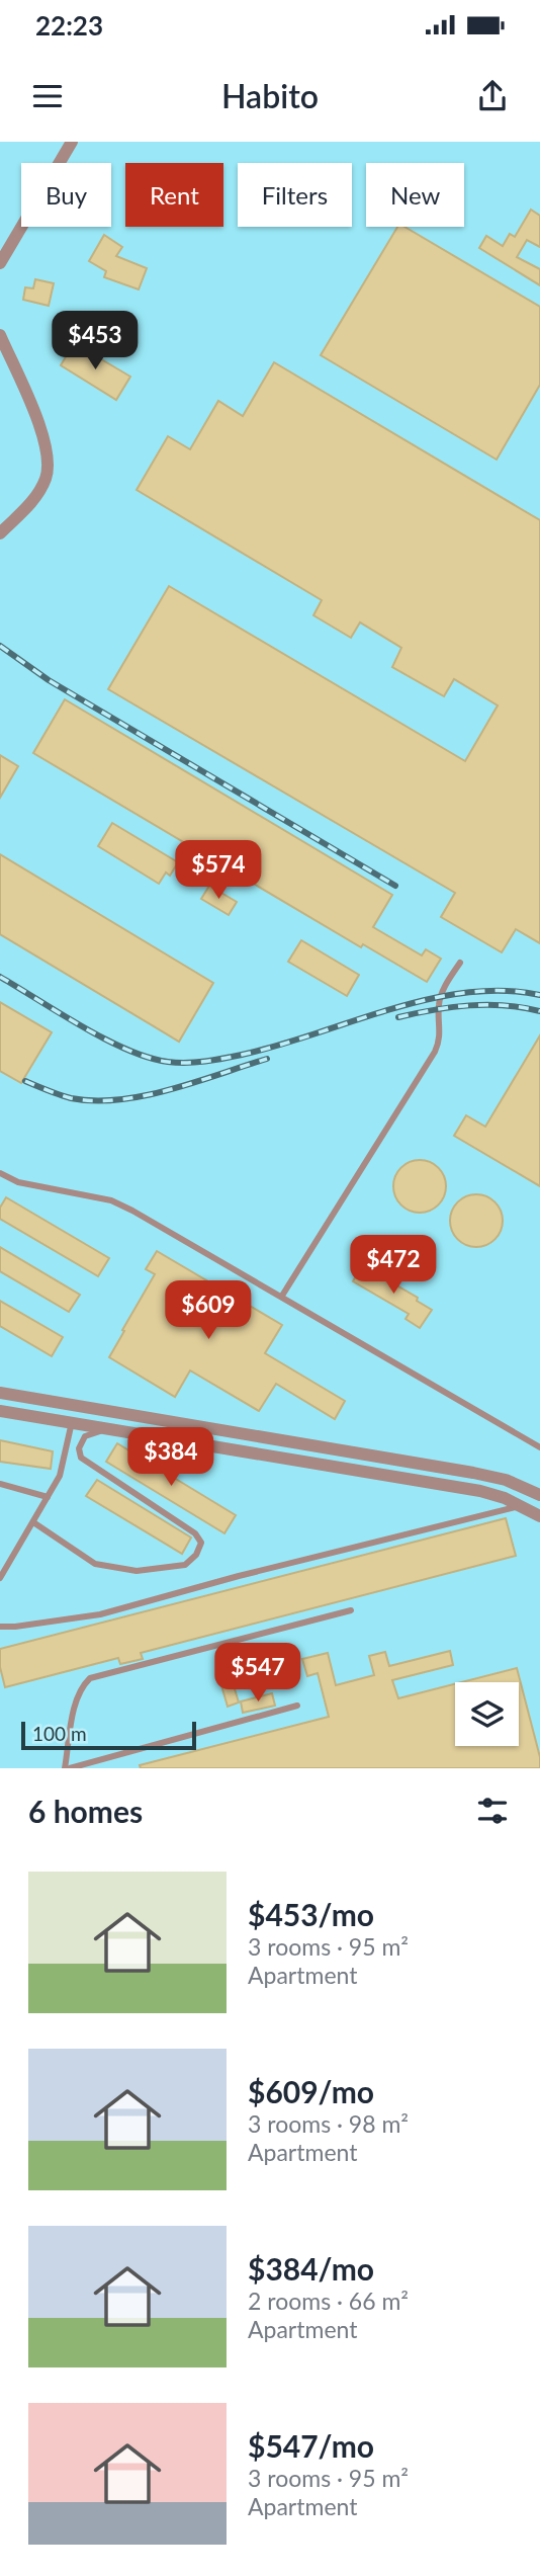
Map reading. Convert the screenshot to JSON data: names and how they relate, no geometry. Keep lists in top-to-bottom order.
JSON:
{
  "scale_bar": "100 m",
  "page": {
    "status": "22:23",
    "header": "Habito",
    "chip": [
      "Buy",
      "Rent",
      "Filters",
      "New"
    ],
    "price": [
      "$453",
      "$574",
      "$472",
      "$609",
      "$384",
      "$547"
    ],
    "scale": "100 m",
    "heading": "6 homes",
    "list": [
      {
        "name": "$453/mo",
        "note": "3 rooms · 95 m² · Apartment"
      },
      {
        "name": "$609/mo",
        "note": "3 rooms · 98 m² · Apartment"
      },
      {
        "name": "$384/mo",
        "note": "2 rooms · 66 m² · Apartment"
      },
      {
        "name": "$547/mo",
        "note": "3 rooms · 95 m² · Apartment"
      }
    ]
  }
}
